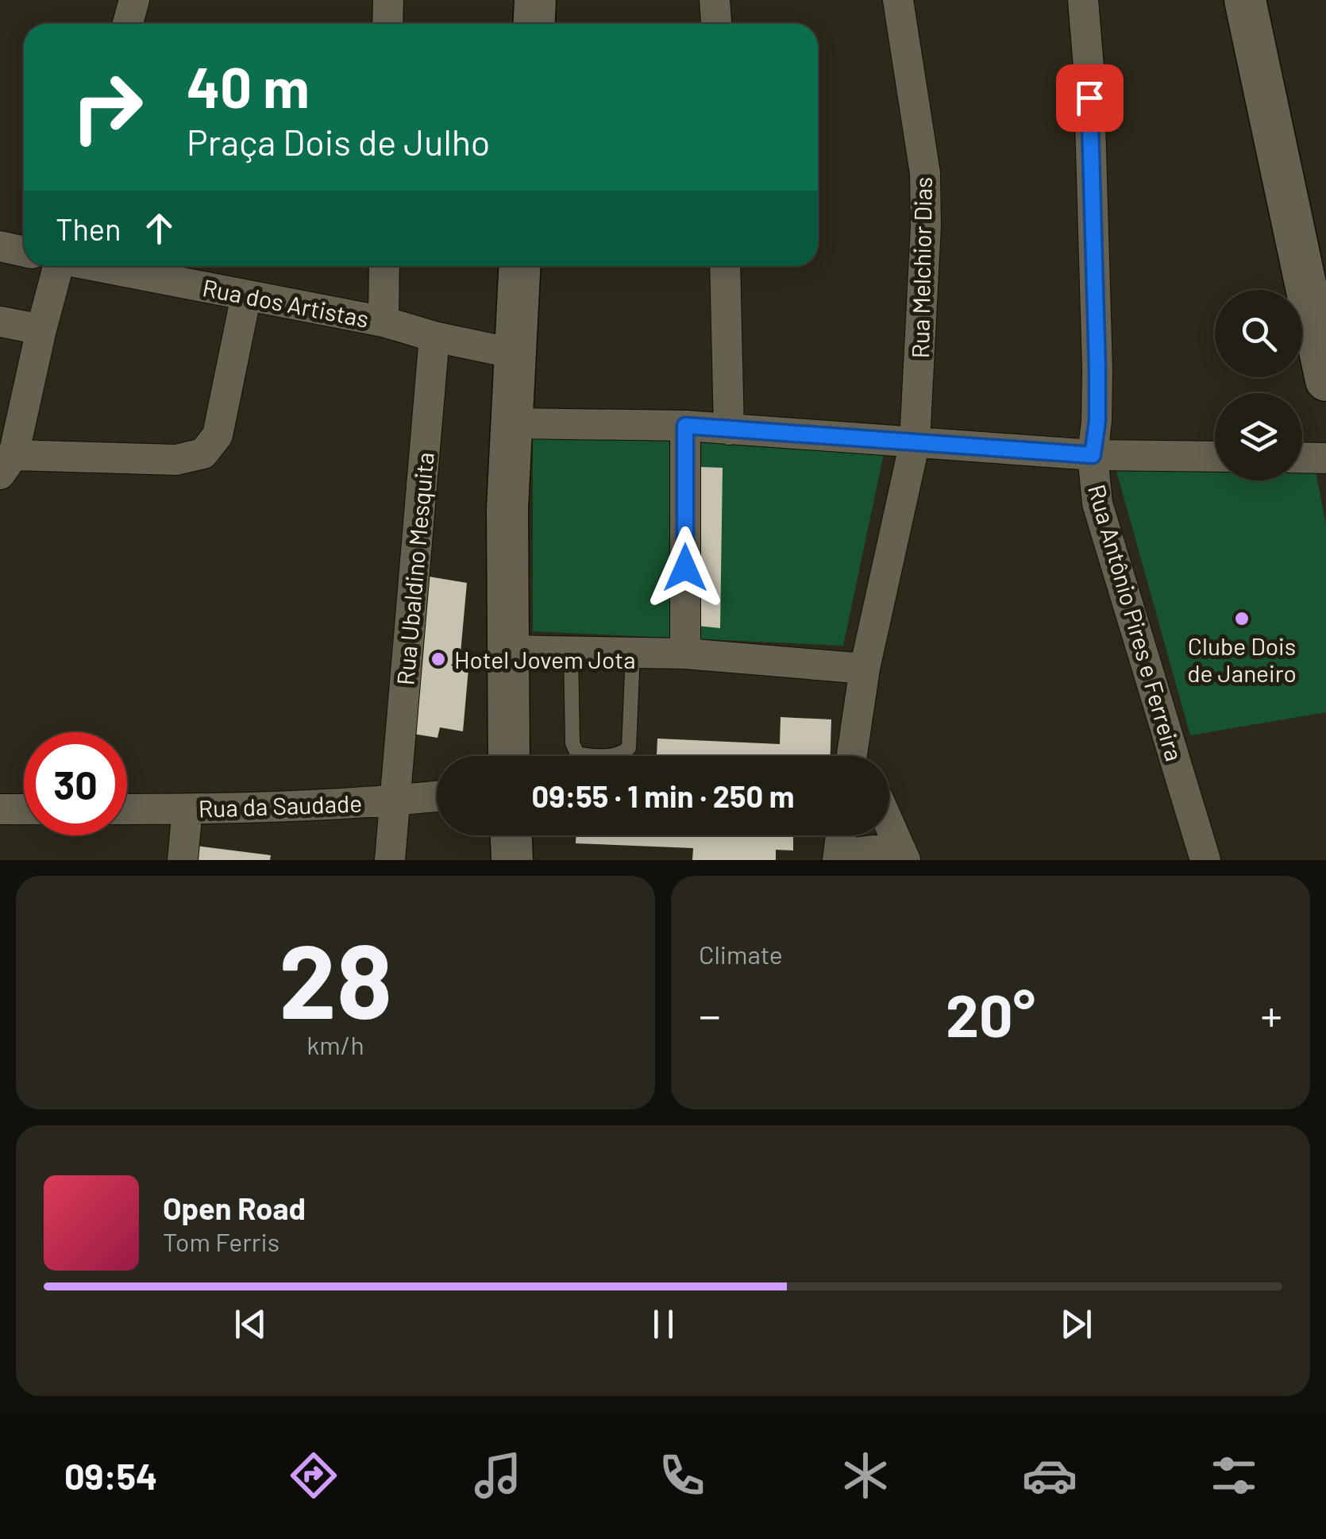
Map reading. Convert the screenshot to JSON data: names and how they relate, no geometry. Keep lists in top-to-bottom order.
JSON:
{
  "streets": {
    "street": [
      "Rua Melchior Dias",
      "Rua dos Artistas",
      "Rua Ubaldino Mesquita",
      "Rua Antônio Pires e Ferreira",
      "Rua da Saudade"
    ]
  },
  "crossings": [
    ["Rua dos Artistas", "Rua Ubaldino Mesquita"],
    ["Rua Ubaldino Mesquita", "Rua da Saudade"]
  ],
  "places": ["Clube Dois de Janeiro", "Hotel Jovem Jota"],
  "page": {
    "turn": ["40 m", "Praça Dois de Julho"],
    "then": "Then",
    "limit": "30",
    "trip": "09:55 · 1 min · 250 m",
    "tile": [
      ["28", "km/h"],
      "Climate"
    ],
    "heat": ["−", "20°", "+"],
    "song": ["Open Road", "Tom Ferris"],
    "tabs": "09:54"
  }
}
